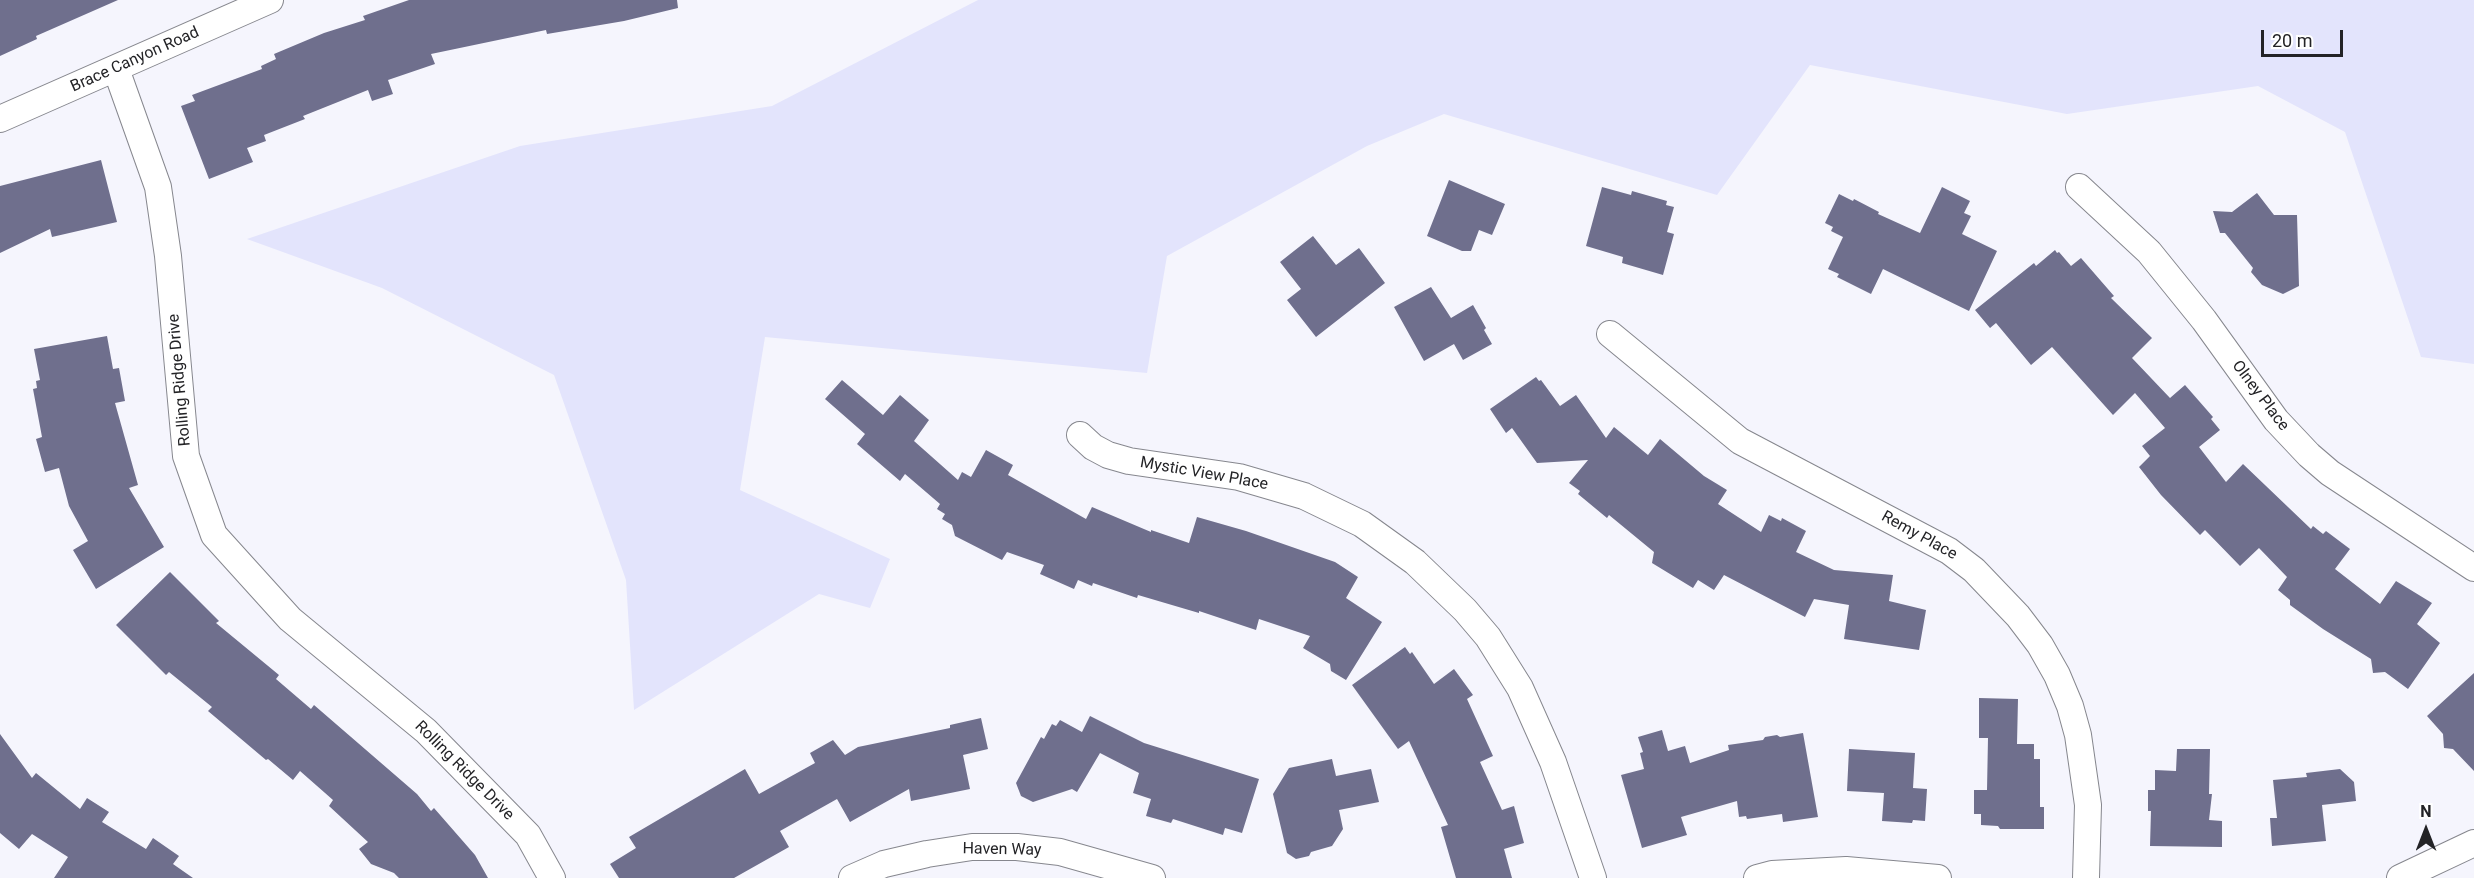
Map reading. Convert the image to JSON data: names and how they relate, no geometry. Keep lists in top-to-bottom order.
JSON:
{
  "streets": {
    "street": [
      "Brace Canyon Road",
      "Rolling Ridge Drive",
      "Olney Place",
      "Mystic View Place",
      "Remy Place",
      "Haven Way"
    ]
  },
  "crossings": [
    ["Brace Canyon Road", "Rolling Ridge Drive"]
  ],
  "scale_bar": "20 m",
  "north": "top"
}
